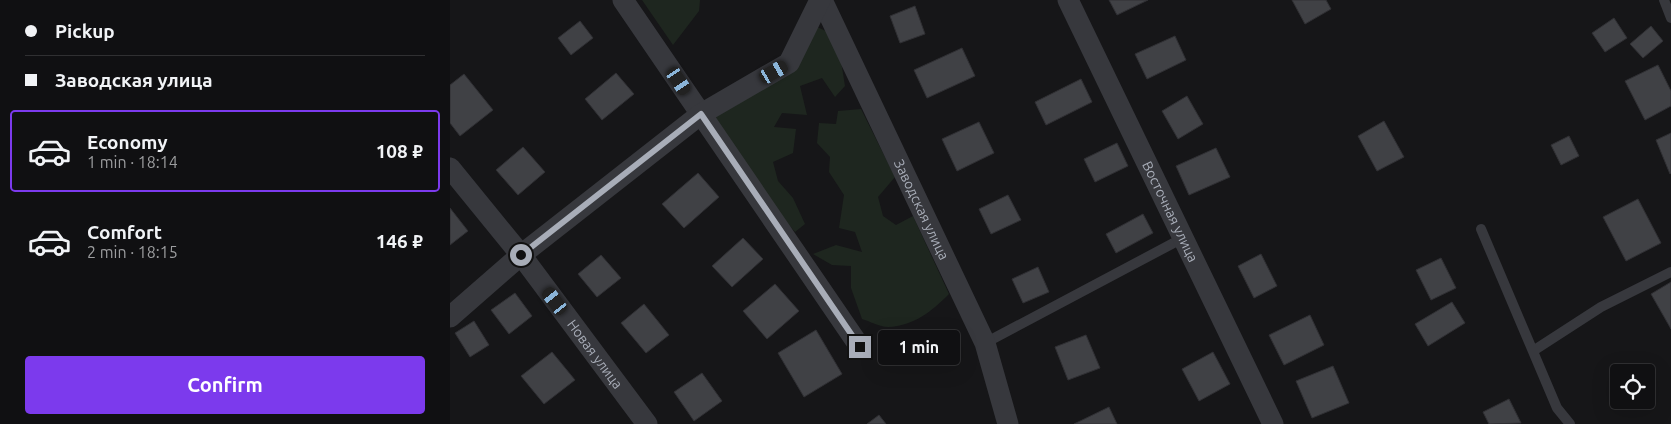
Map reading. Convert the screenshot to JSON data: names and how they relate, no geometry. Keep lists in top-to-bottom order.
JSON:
{
  "streets": {
    "street": ["Заводская улица", "Восточная улица", "Новая улица"]
  },
  "page": {
    "banner": ["Pickup", "Заводская улица"],
    "list": [
      {
        "name": "Economy",
        "note": "1 min · 18:14",
        "value": "108 ₽"
      },
      {
        "name": "Comfort",
        "note": "2 min · 18:15",
        "value": "146 ₽"
      }
    ],
    "bubble": "1 min",
    "buttons": "Confirm"
  }
}
